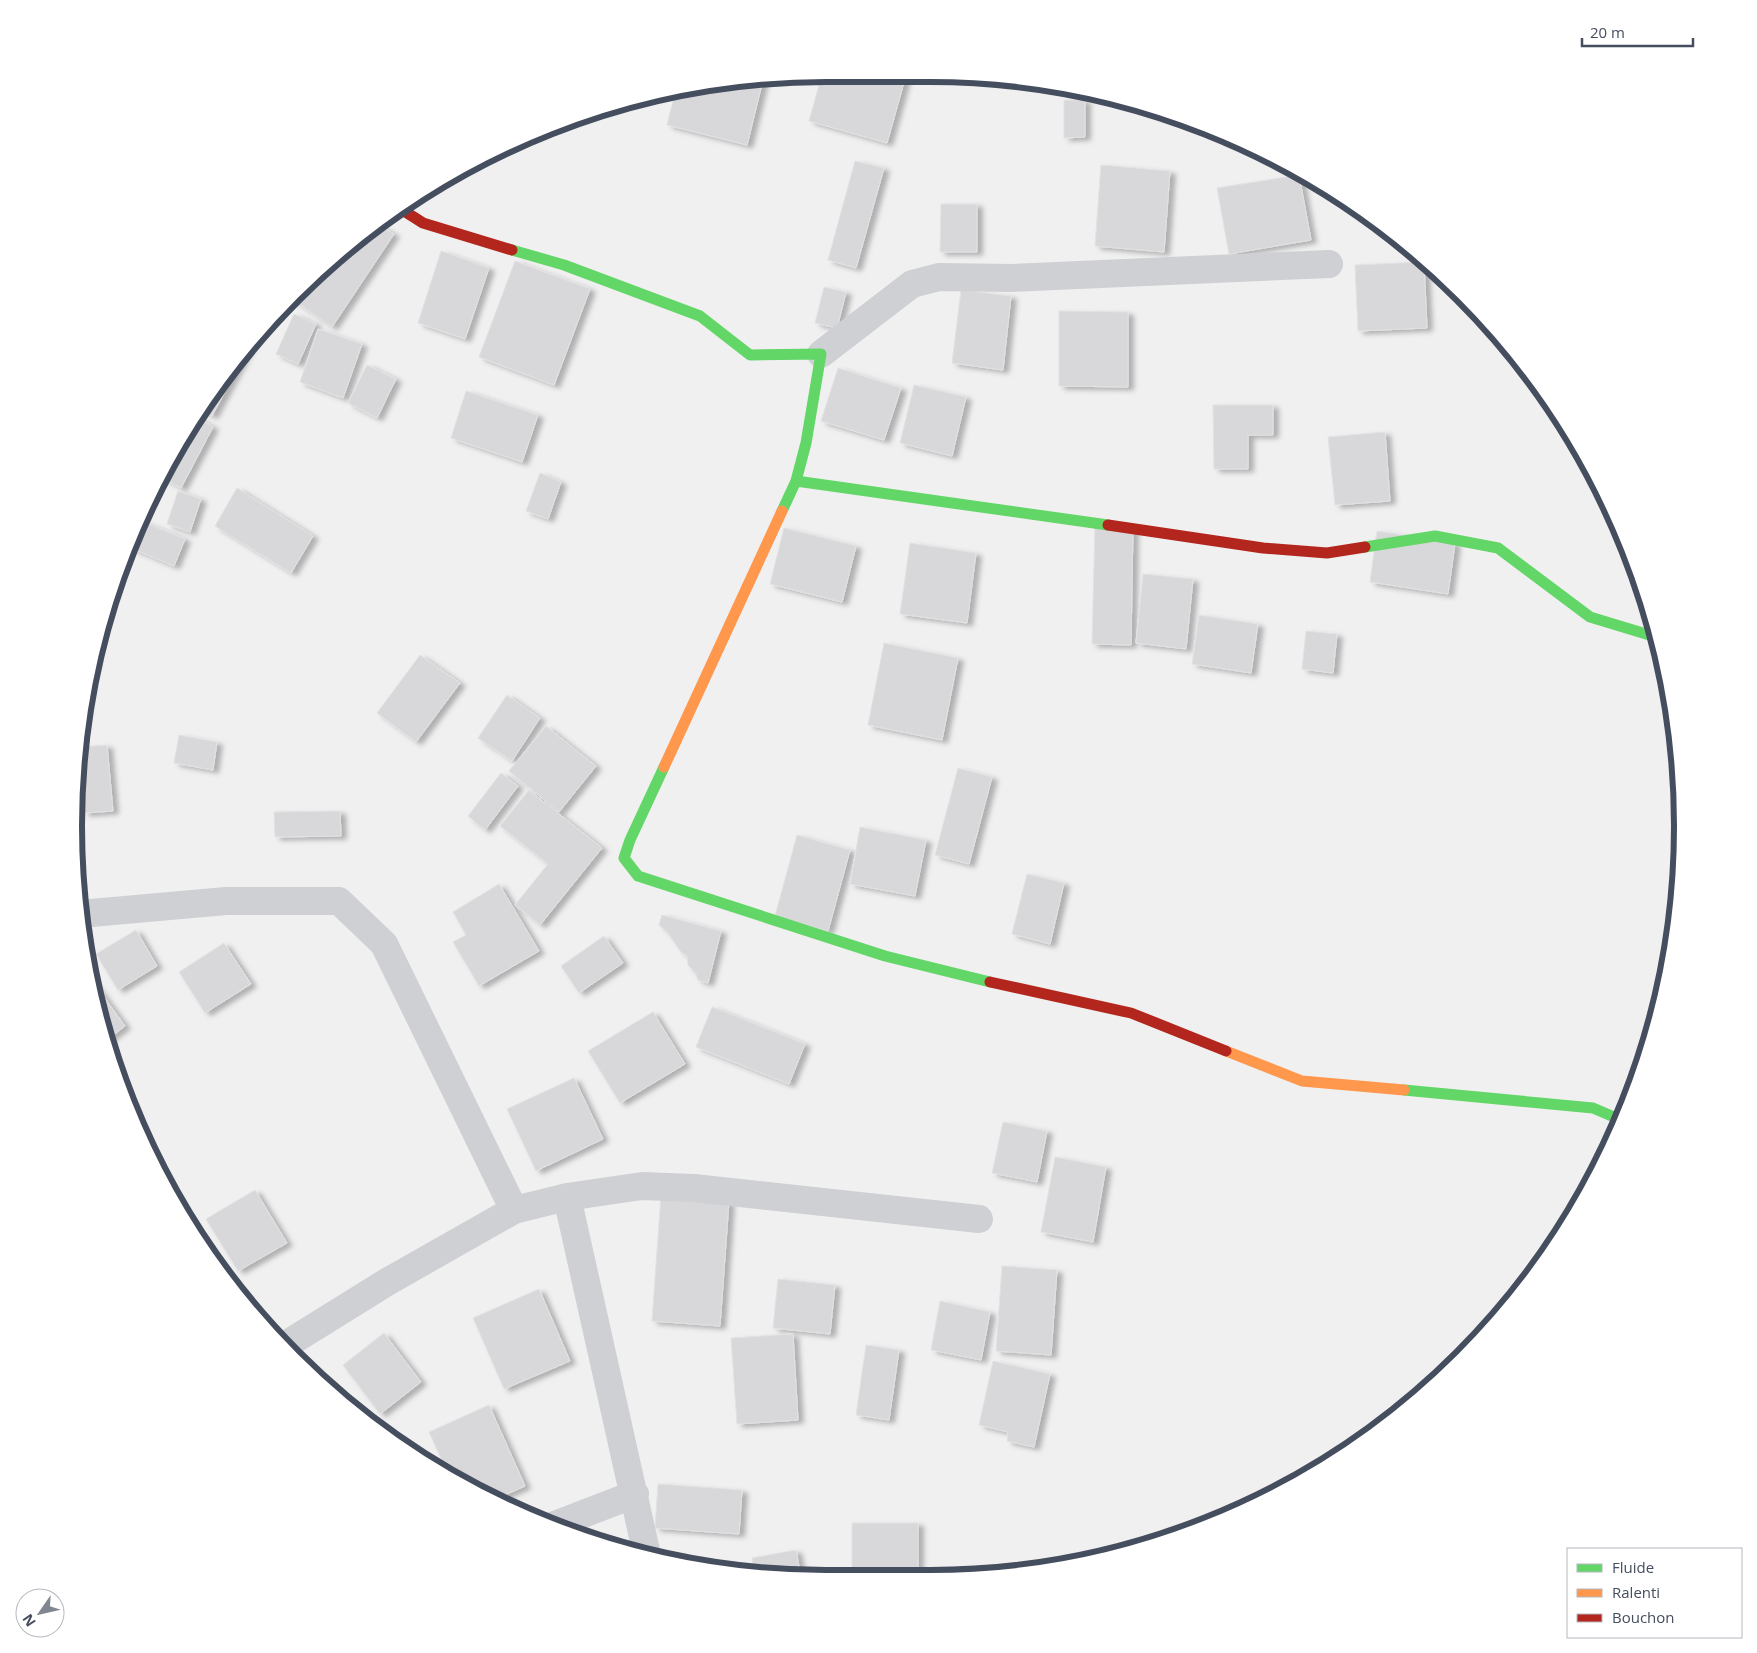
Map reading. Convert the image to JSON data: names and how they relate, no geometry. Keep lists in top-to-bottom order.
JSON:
{
  "legend": ["Fluide", "Ralenti", "Bouchon"],
  "scale_bar": "20 m",
  "north": "bottom left"
}
